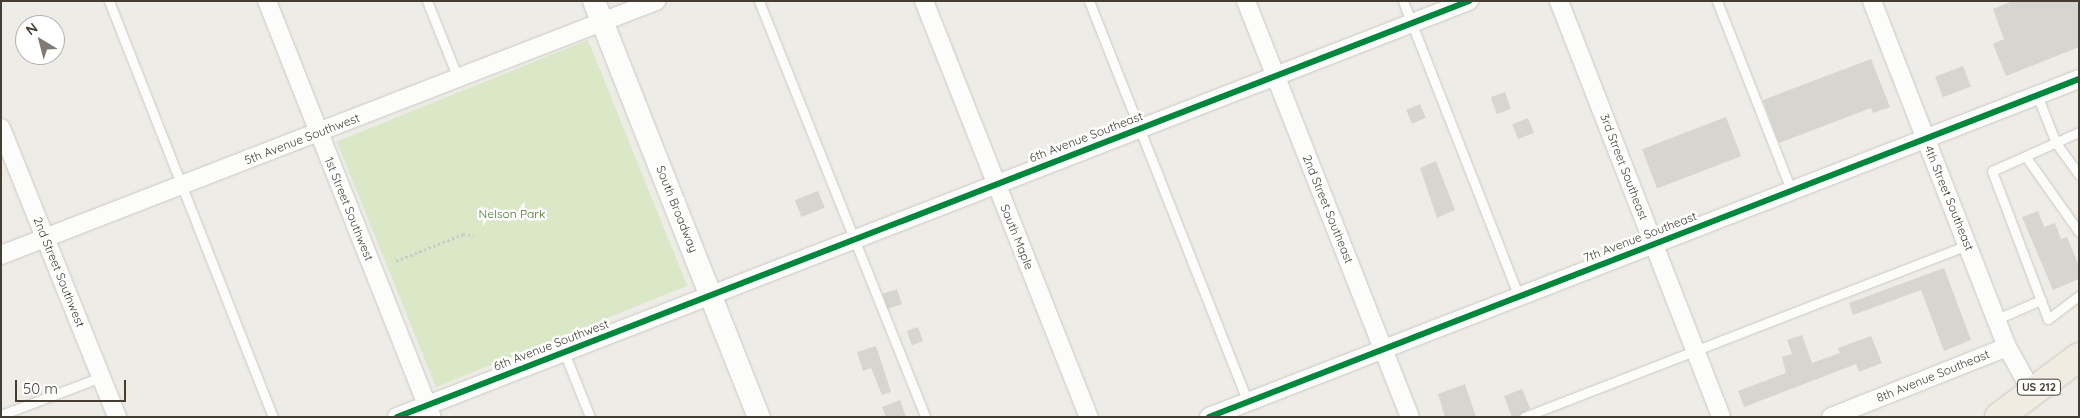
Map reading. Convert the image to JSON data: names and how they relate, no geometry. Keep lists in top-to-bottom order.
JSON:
{
  "streets": {
    "main road": ["US 212"],
    "street": [
      "6th Avenue Southeast",
      "5th Avenue Southwest",
      "3rd Street Southeast",
      "4th Street Southeast",
      "1st Street Southwest",
      "South Broadway",
      "2nd Street Southeast",
      "South Maple",
      "7th Avenue Southeast",
      "2nd Street Southwest",
      "6th Avenue Southwest",
      "8th Avenue Southeast"
    ]
  },
  "crossings": [
    ["6th Avenue Southeast", "South Broadway"],
    ["6th Avenue Southeast", "2nd Street Southeast"],
    ["6th Avenue Southeast", "South Maple"],
    ["6th Avenue Southeast", "6th Avenue Southwest"],
    ["5th Avenue Southwest", "1st Street Southwest"],
    ["5th Avenue Southwest", "South Broadway"],
    ["5th Avenue Southwest", "2nd Street Southwest"],
    ["3rd Street Southeast", "7th Avenue Southeast"],
    ["4th Street Southeast", "7th Avenue Southeast"],
    ["4th Street Southeast", "8th Avenue Southeast"],
    ["4th Street Southeast", "US 212"],
    ["1st Street Southwest", "6th Avenue Southwest"],
    ["South Broadway", "6th Avenue Southwest"],
    ["2nd Street Southeast", "7th Avenue Southeast"]
  ],
  "parks": ["Nelson Park"],
  "scale_bar": "50 m",
  "north": "top left"
}
